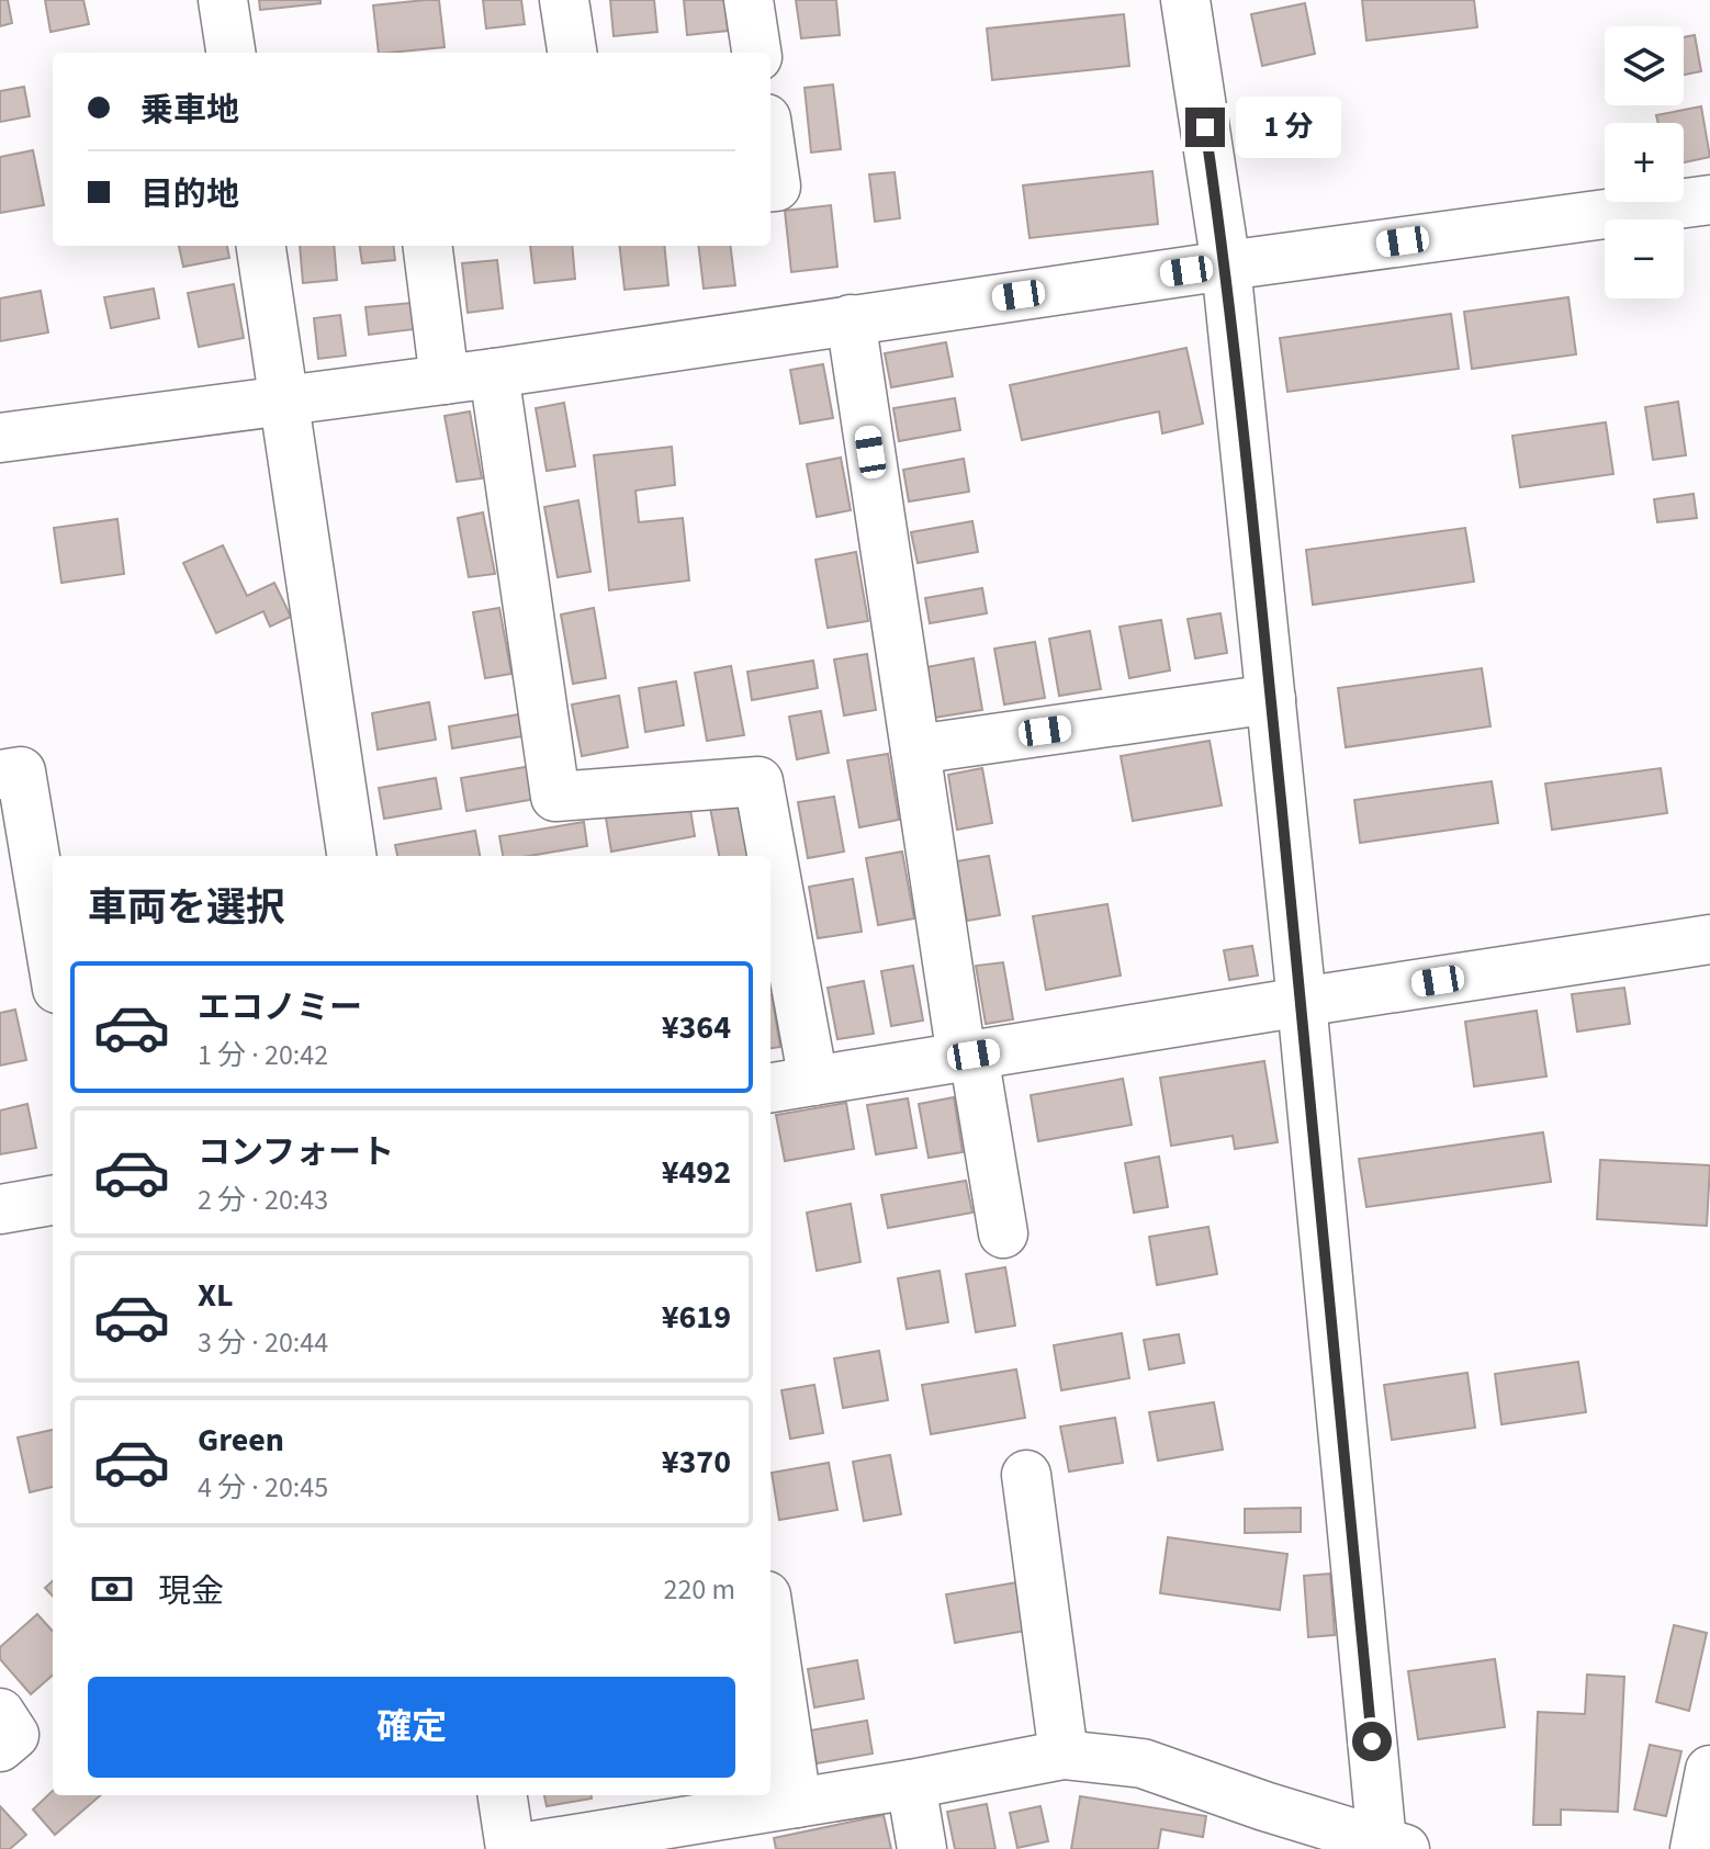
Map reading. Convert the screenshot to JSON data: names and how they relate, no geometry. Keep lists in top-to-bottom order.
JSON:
{
  "page": {
    "map_buttons": ["+", "−"],
    "banner": ["乗車地", "目的地"],
    "bubble": "1 分",
    "heading": "車両を選択",
    "list": [
      {
        "name": "エコノミー",
        "note": "1 分 · 20:42",
        "value": "¥364"
      },
      {
        "name": "コンフォート",
        "note": "2 分 · 20:43",
        "value": "¥492"
      },
      {
        "name": "XL",
        "note": "3 分 · 20:44",
        "value": "¥619"
      },
      {
        "name": "Green",
        "note": "4 分 · 20:45",
        "value": "¥370"
      }
    ],
    "pay": ["現金", "220 m"],
    "buttons": "確定"
  }
}
